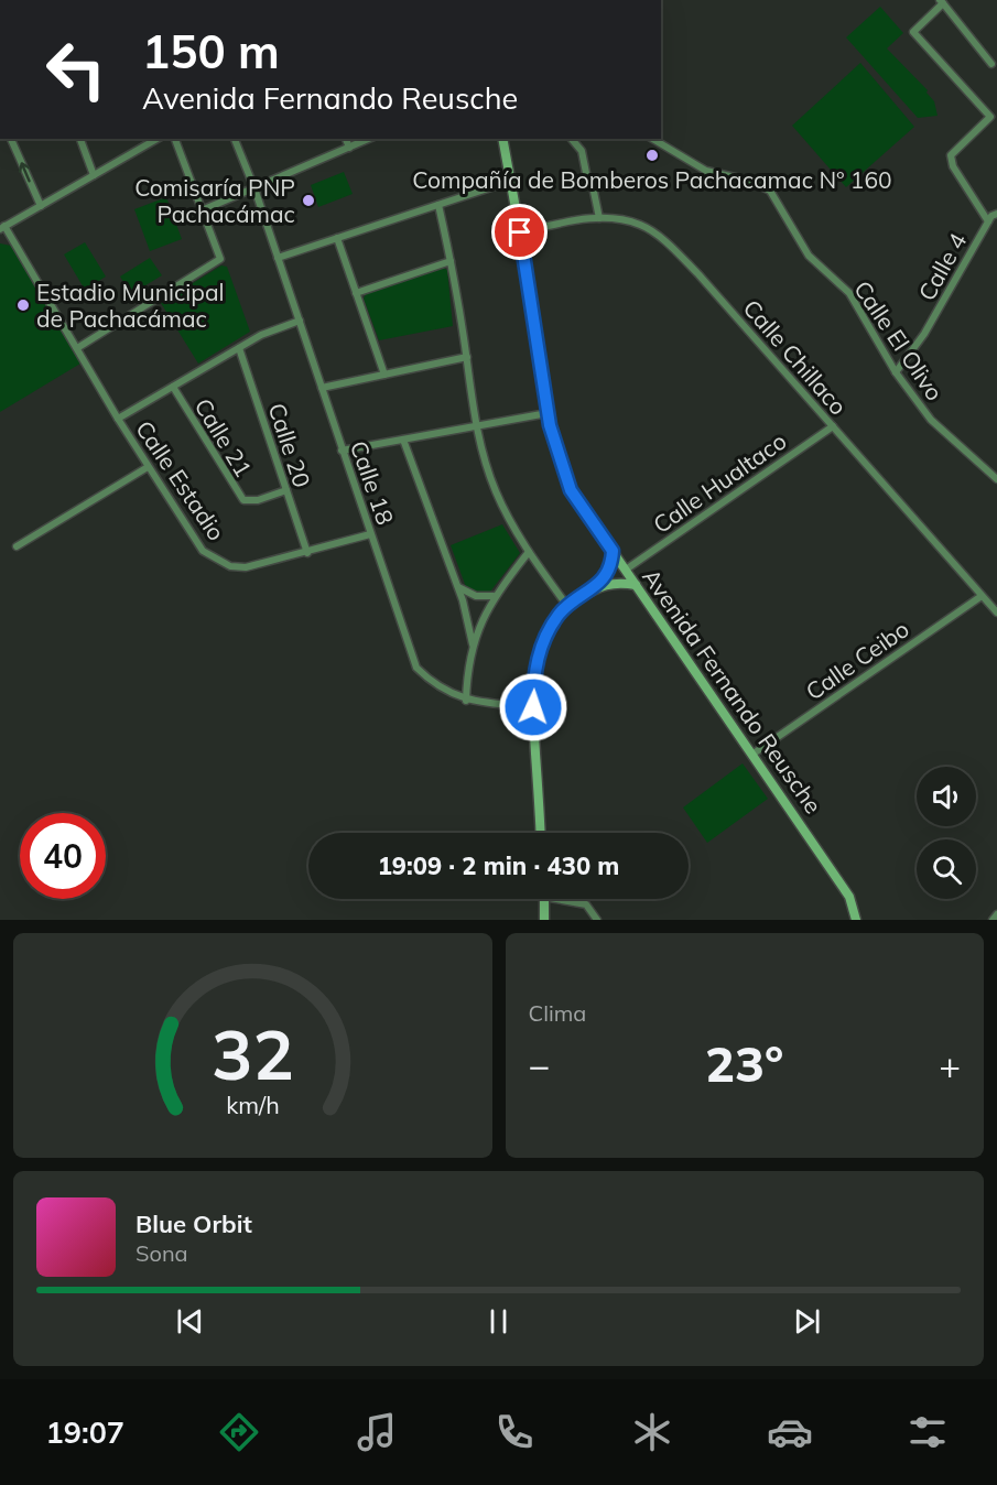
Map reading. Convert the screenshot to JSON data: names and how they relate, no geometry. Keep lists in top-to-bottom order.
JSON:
{
  "streets": {
    "street": [
      "Calle 4",
      "Calle El Olivo",
      "Calle Chillaco",
      "Calle 21",
      "Calle 20",
      "Calle Estadio",
      "Calle 18",
      "Calle Hualtaco",
      "Calle Ceibo",
      "Avenida Fernando Reusche"
    ]
  },
  "crossings": [
    ["Calle 4", "Calle El Olivo"],
    ["Calle Chillaco", "Calle Hualtaco"],
    ["Calle Chillaco", "Calle Ceibo"],
    ["Calle Chillaco", "Avenida Fernando Reusche"],
    ["Calle 21", "Calle 20"],
    ["Calle 20", "Calle Estadio"],
    ["Calle Estadio", "Calle 18"],
    ["Calle Hualtaco", "Avenida Fernando Reusche"],
    ["Calle Ceibo", "Avenida Fernando Reusche"]
  ],
  "places": ["Compañía de Bomberos Pachacamac Nº 160", "Comisaría PNP Pachacámac", "Estadio Municipal de Pachacámac"],
  "page": {
    "turn": ["150 m", "Avenida Fernando Reusche"],
    "limit": "40",
    "trip": "19:09 · 2 min · 430 m",
    "tile": "Clima",
    "heat": ["−", "23°", "+"],
    "song": ["Blue Orbit", "Sona"],
    "tabs": "19:07",
    "gauge": ["32", "km/h"]
  }
}
